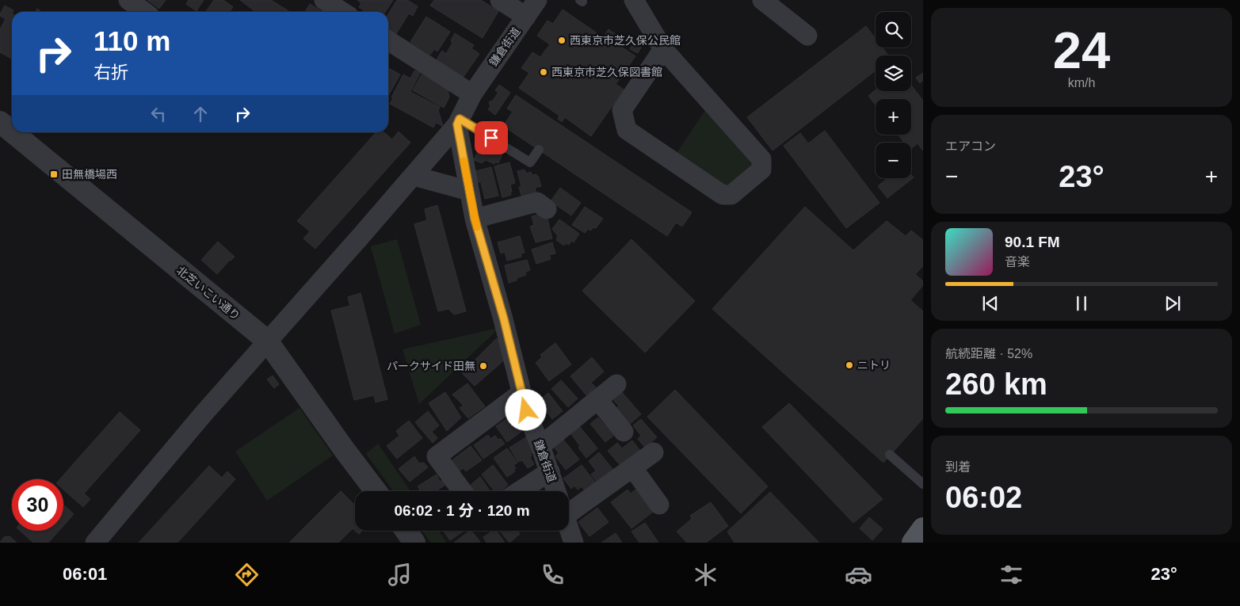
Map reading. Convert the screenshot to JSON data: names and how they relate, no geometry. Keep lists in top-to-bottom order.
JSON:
{
  "streets": {
    "street": ["鎌倉街道", "北芝いこい通り"]
  },
  "crossings": [
    ["鎌倉街道", "北芝いこい通り"]
  ],
  "places": {
    "other": [
      "西東京市芝久保公民館",
      "西東京市芝久保図書館",
      "ニトリ",
      "パークサイド田無"
    ],
    "transit": ["田無橋場西"]
  },
  "page": {
    "tile": [
      ["24", "km/h"],
      "エアコン",
      ["航続距離 · 52%", "260 km"],
      ["到着", "06:02"]
    ],
    "map_buttons": ["+", "−"],
    "turn": ["110 m", "右折"],
    "heat": ["−", "23°", "+"],
    "song": ["90.1 FM", "音楽"],
    "limit": "30",
    "trip": "06:02 · 1 分 · 120 m",
    "tabs": ["06:01", "23°"]
  }
}
